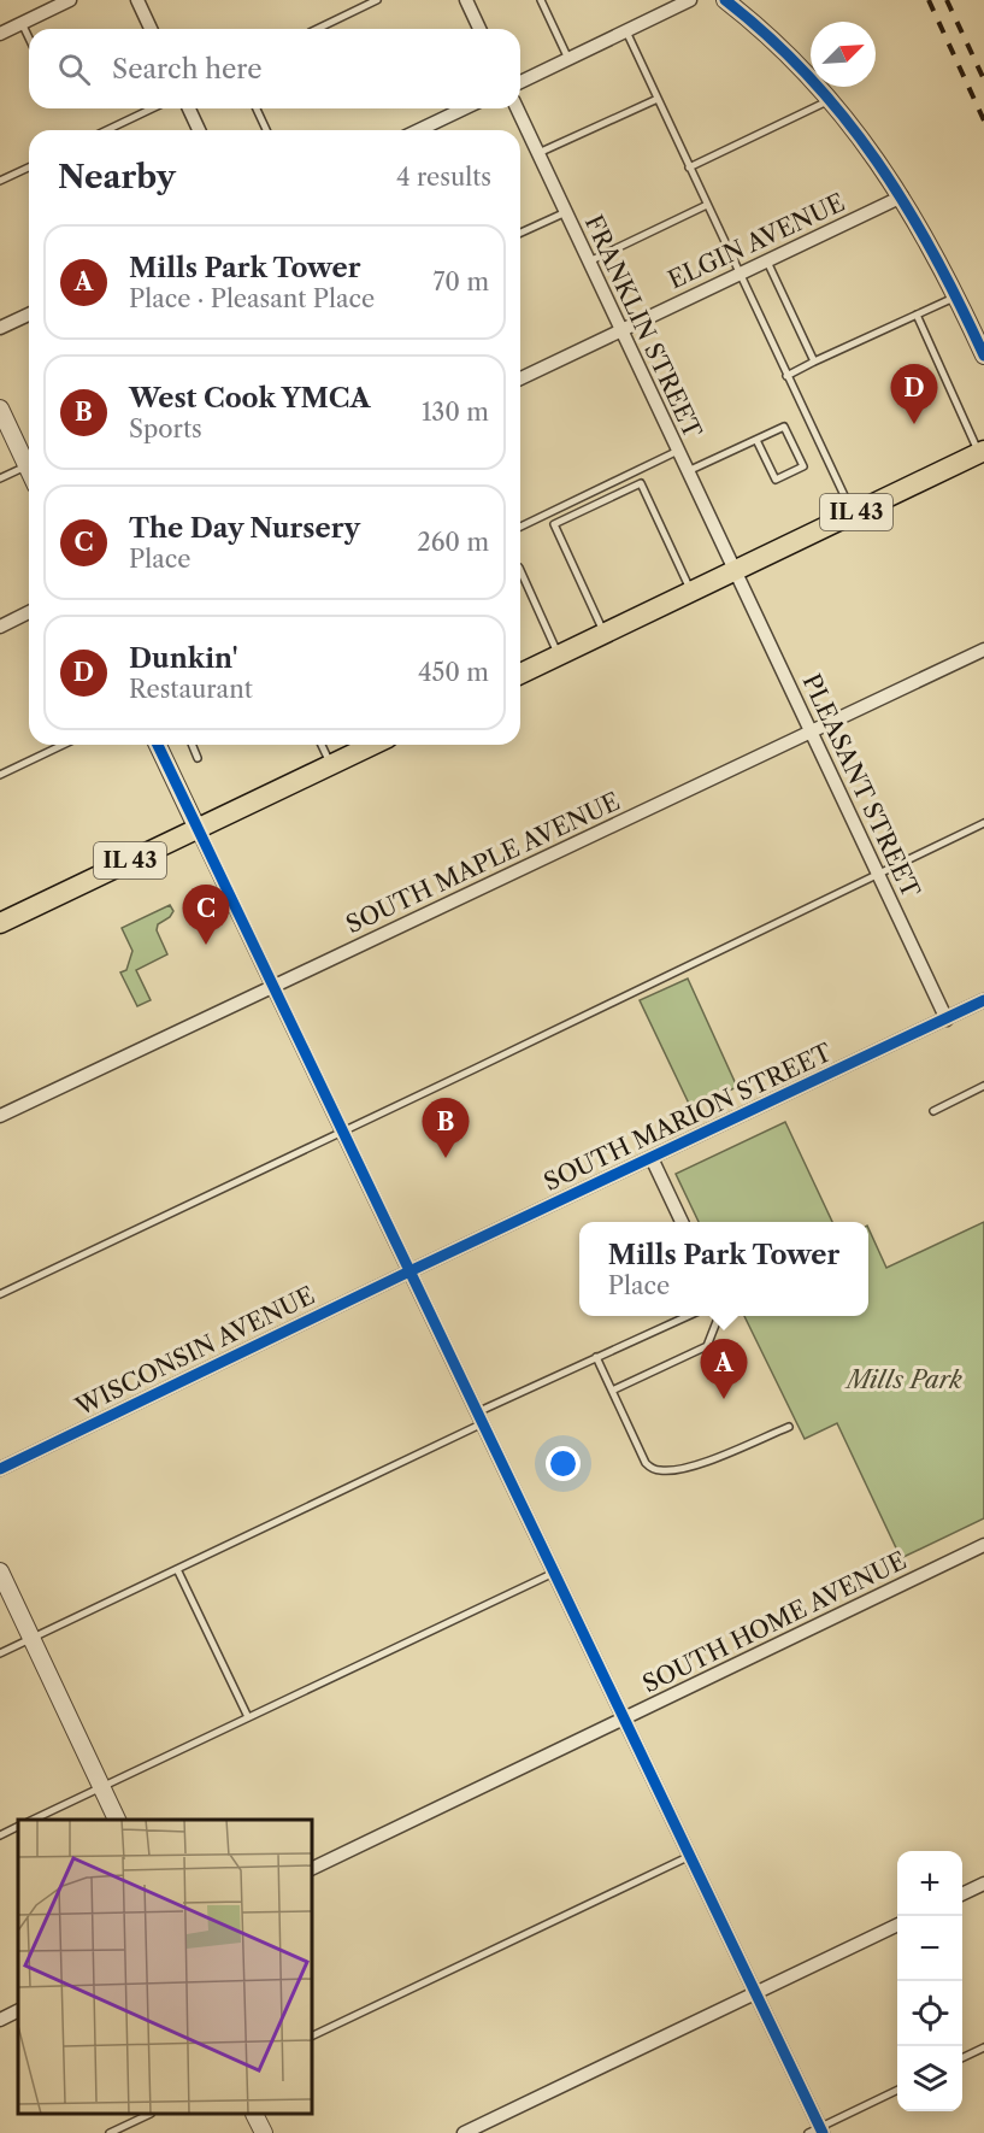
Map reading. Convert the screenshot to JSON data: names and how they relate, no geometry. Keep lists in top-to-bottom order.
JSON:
{
  "streets": {
    "main road": ["IL 43"],
    "street": [
      "ELGIN AVENUE",
      "FRANKLIN STREET",
      "PLEASANT STREET",
      "SOUTH MAPLE AVENUE",
      "SOUTH MARION STREET",
      "WISCONSIN AVENUE",
      "SOUTH HOME AVENUE"
    ]
  },
  "crossings": [
    ["ELGIN AVENUE", "FRANKLIN STREET"],
    ["FRANKLIN STREET", "IL 43"],
    ["FRANKLIN STREET", "PLEASANT STREET"],
    ["IL 43", "PLEASANT STREET"],
    ["PLEASANT STREET", "SOUTH MAPLE AVENUE"],
    ["PLEASANT STREET", "SOUTH MARION STREET"],
    ["SOUTH MARION STREET", "WISCONSIN AVENUE"]
  ],
  "parks": ["Mills Park"],
  "north": "top right",
  "page": {
    "search": "Search here",
    "heading": ["Nearby", "4 results"],
    "list": [
      {
        "mark": "A",
        "name": "Mills Park Tower",
        "note": "Place · Pleasant Place",
        "value": "70 m"
      },
      {
        "mark": "B",
        "name": "West Cook YMCA",
        "note": "Sports",
        "value": "130 m"
      },
      {
        "mark": "C",
        "name": "The Day Nursery",
        "note": "Place",
        "value": "260 m"
      },
      {
        "mark": "D",
        "name": "Dunkin'",
        "note": "Restaurant",
        "value": "450 m"
      }
    ],
    "pins": [
      "D",
      "C",
      "B",
      "A"
    ],
    "popup": ["Mills Park Tower", "Place"],
    "map_buttons": ["+", "−"]
  }
}
